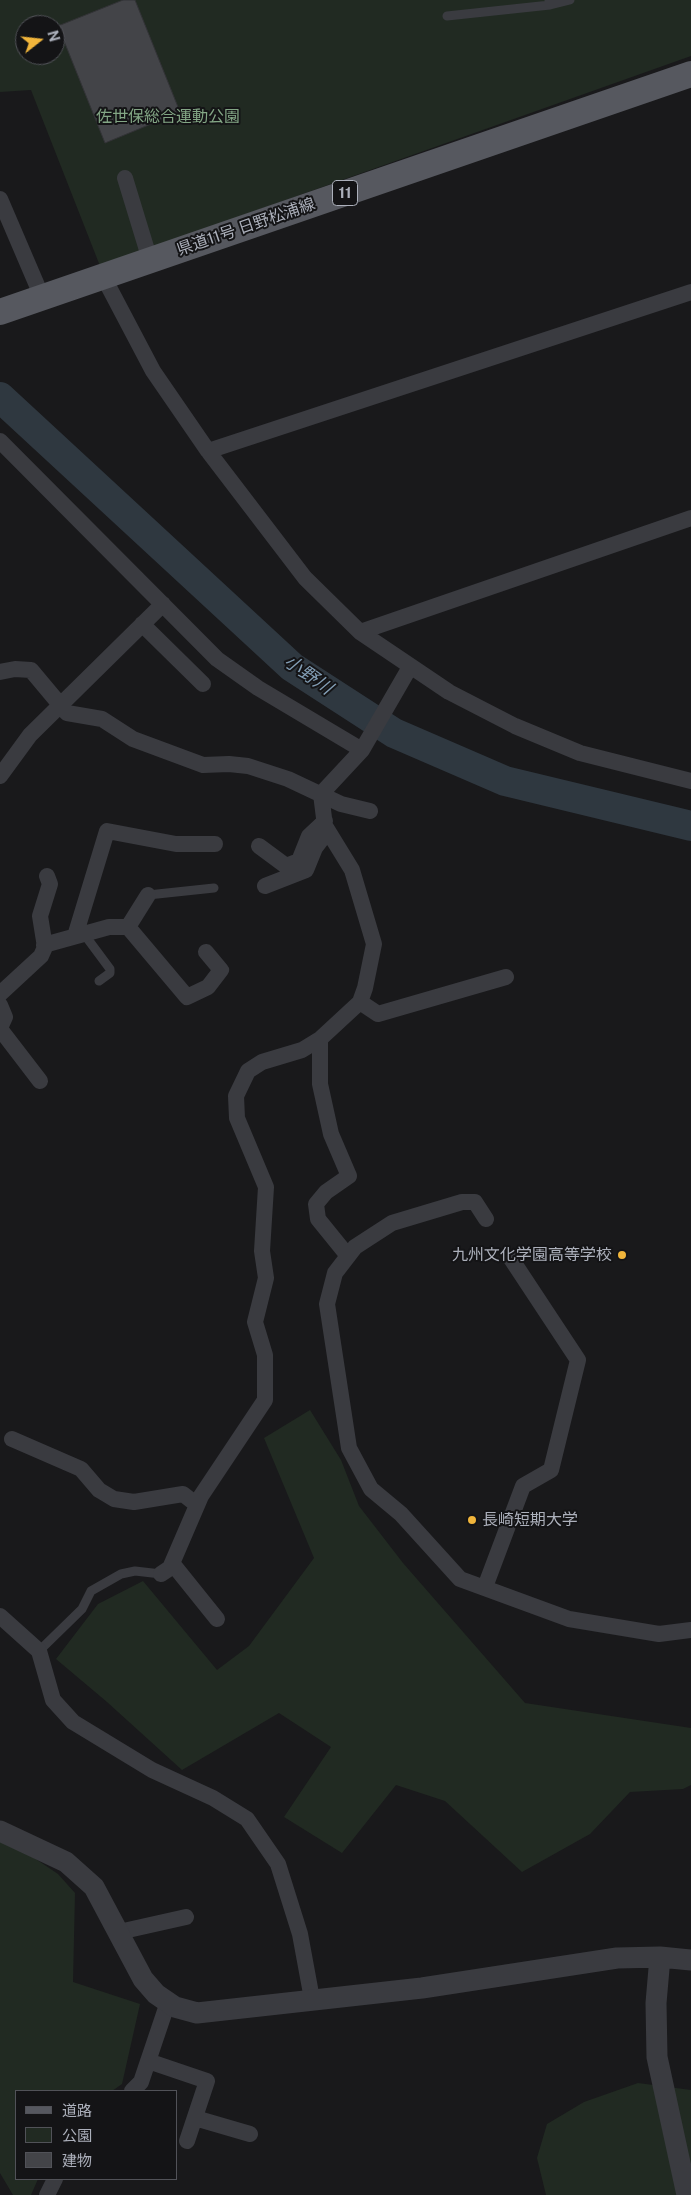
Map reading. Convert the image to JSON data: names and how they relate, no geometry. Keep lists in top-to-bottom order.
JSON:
{
  "streets": {
    "main road": ["11", "県道11号 日野松浦線"]
  },
  "water": ["小野川"],
  "parks": ["佐世保総合運動公園"],
  "places": ["九州文化学園高等学校", "長崎短期大学"],
  "legend": ["道路", "公園", "建物"],
  "north": "right"
}
